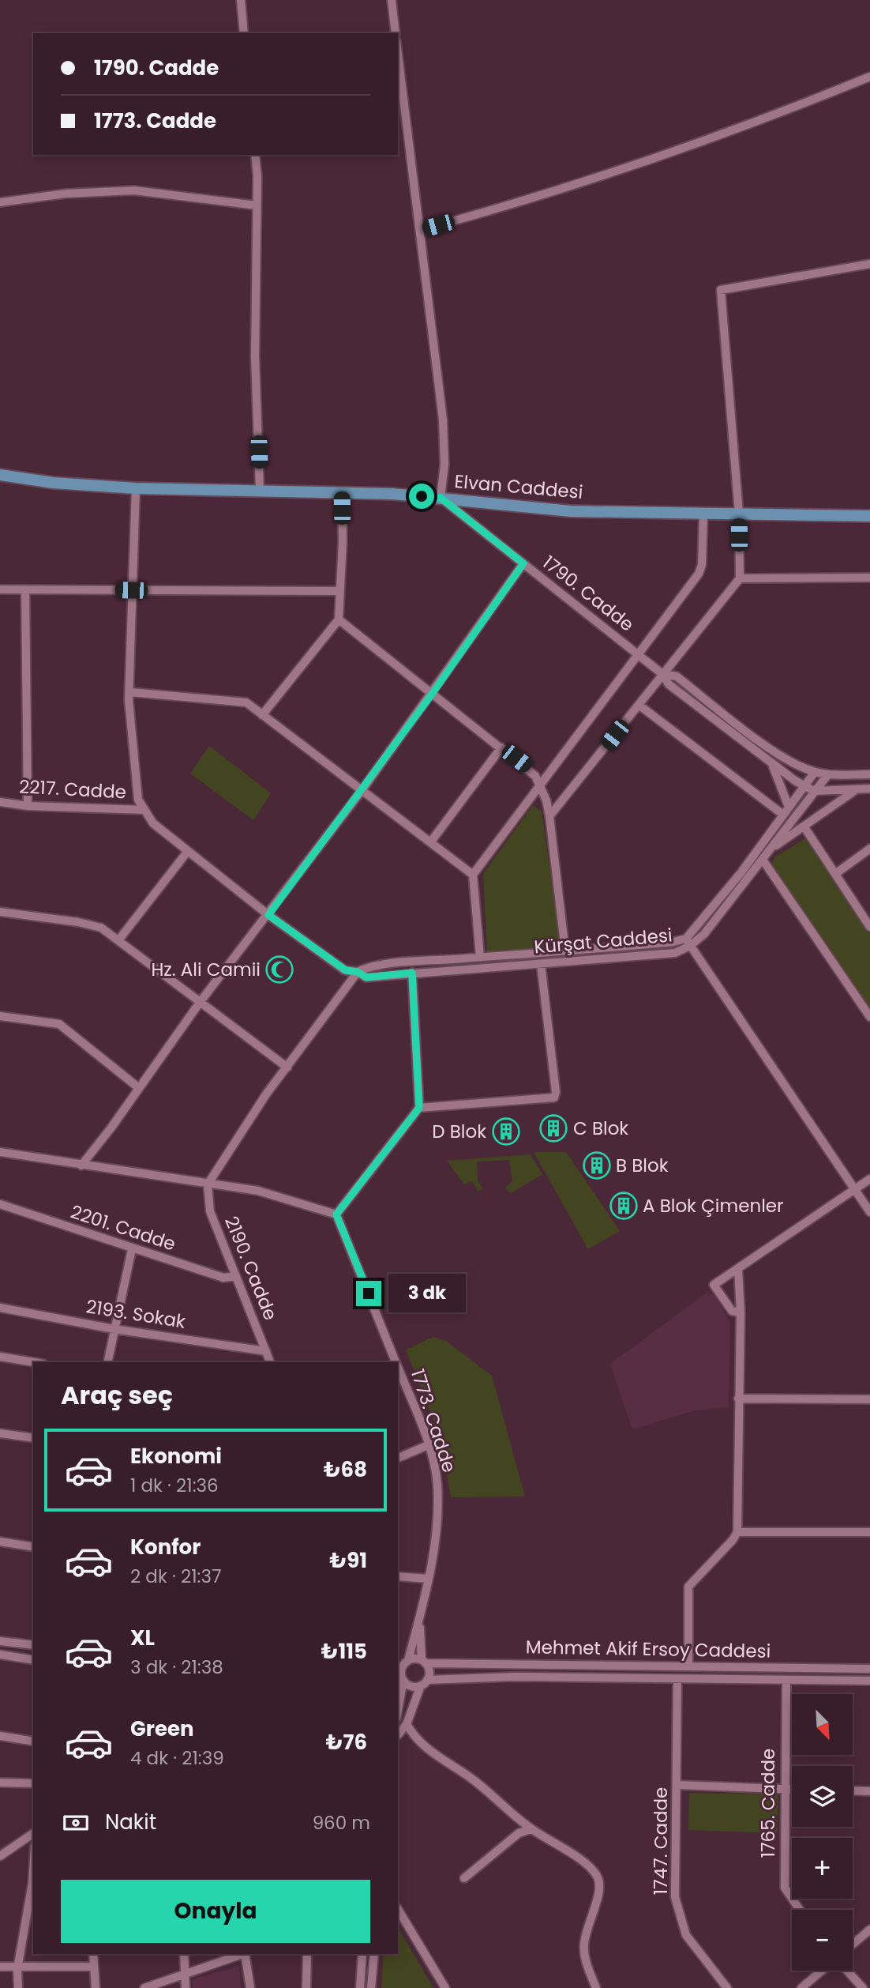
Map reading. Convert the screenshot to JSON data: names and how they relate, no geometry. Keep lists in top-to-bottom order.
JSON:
{
  "streets": {
    "main road": ["Elvan Caddesi"],
    "street": [
      "1790. Cadde",
      "2217. Cadde",
      "Kürşat Caddesi",
      "2201. Cadde",
      "2190. Cadde",
      "2193. Sokak",
      "1773. Cadde",
      "Mehmet Akif Ersoy Caddesi",
      "1765. Cadde",
      "1747. Cadde"
    ]
  },
  "crossings": [
    ["Elvan Caddesi", "1790. Cadde"],
    ["1790. Cadde", "Kürşat Caddesi"],
    ["2201. Cadde", "2190. Cadde"],
    ["2190. Cadde", "2193. Sokak"],
    ["Mehmet Akif Ersoy Caddesi", "1765. Cadde"],
    ["Mehmet Akif Ersoy Caddesi", "1747. Cadde"]
  ],
  "places": {
    "mosque": ["Hz. Ali Camii"],
    "building": [
      "C Blok",
      "D Blok",
      "B Blok",
      "A Blok Çimenler"
    ]
  },
  "north": "bottom right",
  "page": {
    "banner": ["1790. Cadde", "1773. Cadde"],
    "bubble": "3 dk",
    "heading": "Araç seç",
    "list": [
      {
        "name": "Ekonomi",
        "note": "1 dk · 21:36",
        "value": "₺68"
      },
      {
        "name": "Konfor",
        "note": "2 dk · 21:37",
        "value": "₺91"
      },
      {
        "name": "XL",
        "note": "3 dk · 21:38",
        "value": "₺115"
      },
      {
        "name": "Green",
        "note": "4 dk · 21:39",
        "value": "₺76"
      }
    ],
    "map_buttons": ["+", "−"],
    "pay": ["Nakit", "960 m"],
    "buttons": "Onayla"
  }
}
